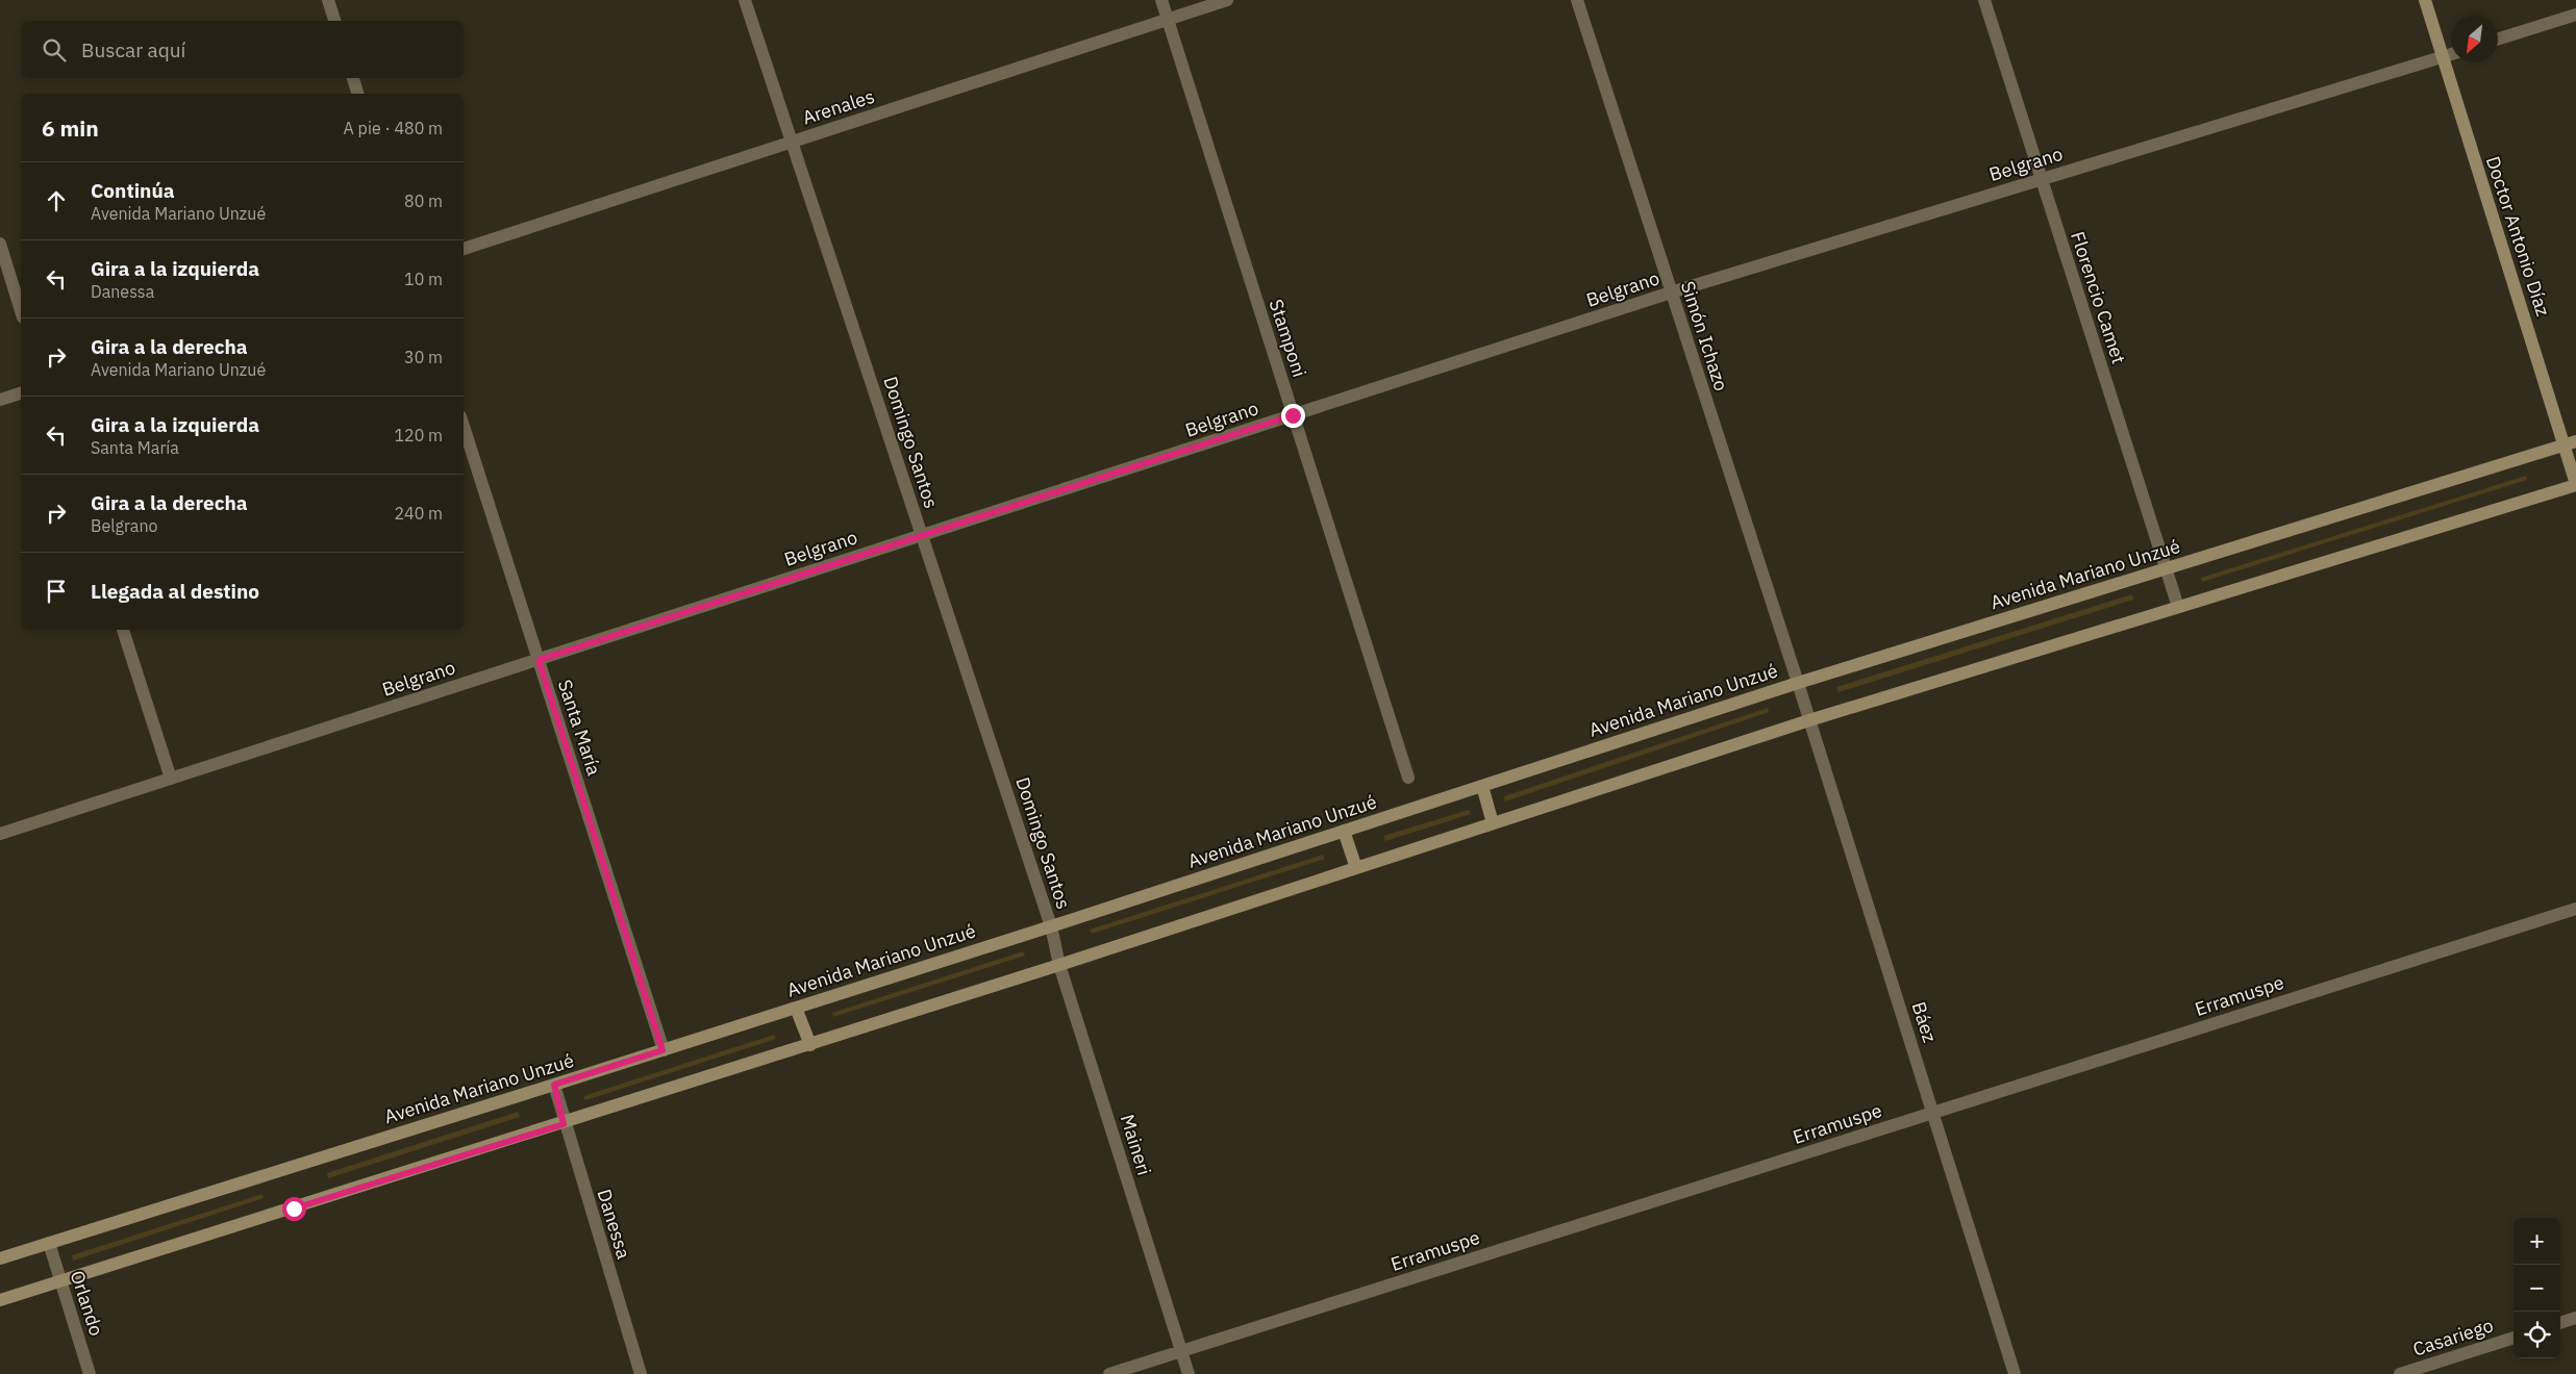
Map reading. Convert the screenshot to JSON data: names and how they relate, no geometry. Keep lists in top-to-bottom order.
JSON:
{
  "streets": {
    "main road": ["Doctor Antonio Díaz", "Avenida Mariano Unzué"],
    "street": [
      "Arenales",
      "Belgrano",
      "Florencio Camet",
      "Simón Ichazo",
      "Stamponi",
      "Domingo Santos",
      "Santa María",
      "Erramuspe",
      "Báez",
      "Maineri",
      "Danessa",
      "Orlando",
      "Casariego"
    ]
  },
  "crossings": [
    ["Arenales", "Stamponi"],
    ["Arenales", "Domingo Santos"],
    ["Belgrano", "Doctor Antonio Díaz"],
    ["Belgrano", "Florencio Camet"],
    ["Belgrano", "Simón Ichazo"],
    ["Belgrano", "Stamponi"],
    ["Belgrano", "Domingo Santos"],
    ["Belgrano", "Santa María"],
    ["Doctor Antonio Díaz", "Avenida Mariano Unzué"],
    ["Florencio Camet", "Avenida Mariano Unzué"],
    ["Simón Ichazo", "Avenida Mariano Unzué"],
    ["Simón Ichazo", "Báez"],
    ["Domingo Santos", "Avenida Mariano Unzué"],
    ["Domingo Santos", "Maineri"],
    ["Avenida Mariano Unzué", "Santa María"],
    ["Avenida Mariano Unzué", "Báez"],
    ["Avenida Mariano Unzué", "Maineri"],
    ["Avenida Mariano Unzué", "Danessa"],
    ["Avenida Mariano Unzué", "Orlando"],
    ["Erramuspe", "Báez"],
    ["Erramuspe", "Maineri"]
  ],
  "north": "bottom left",
  "page": {
    "search": "Buscar aquí",
    "heading": ["6 min", "A pie · 480 m"],
    "list": [
      ["Continúa", "Avenida Mariano Unzué", "80 m"],
      ["Gira a la izquierda", "Danessa", "10 m"],
      ["Gira a la derecha", "Avenida Mariano Unzué", "30 m"],
      ["Gira a la izquierda", "Santa María", "120 m"],
      ["Gira a la derecha", "Belgrano", "240 m"],
      "Llegada al destino"
    ],
    "map_buttons": ["+", "−"]
  }
}
